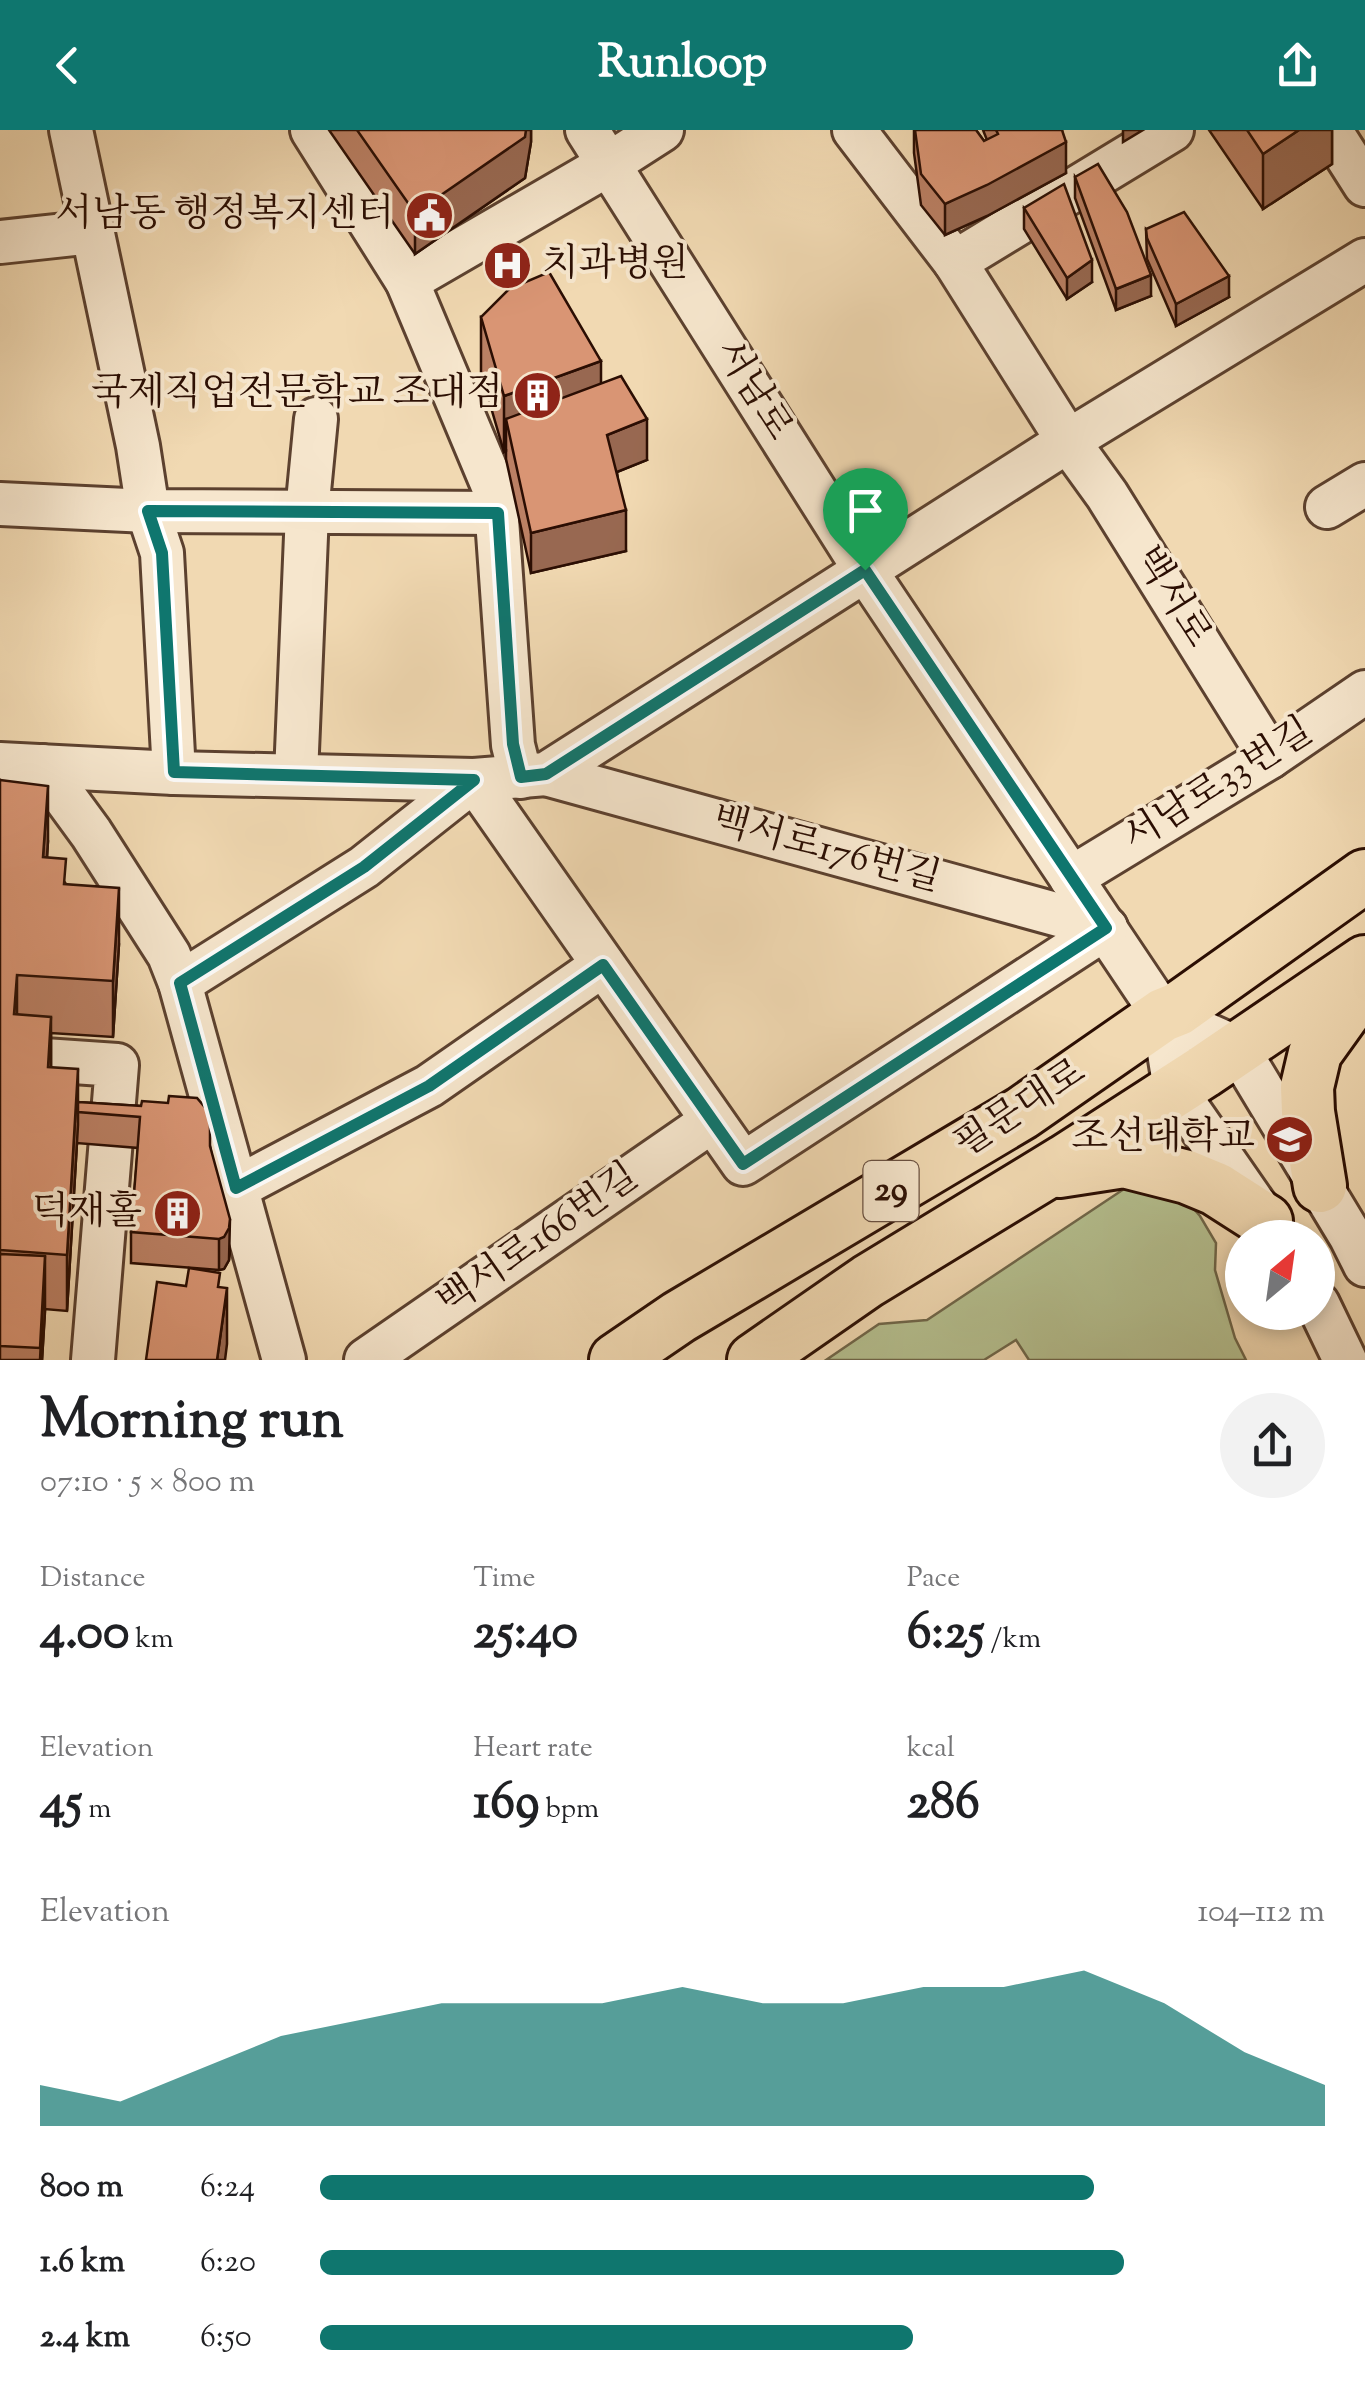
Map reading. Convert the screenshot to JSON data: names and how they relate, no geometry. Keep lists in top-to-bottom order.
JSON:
{
  "streets": {
    "main road": ["필문대로", "29"],
    "street": [
      "서남로",
      "백서로",
      "서남로33번길",
      "백서로176번길",
      "백서로166번길"
    ]
  },
  "crossings": [
    ["서남로", "서남로33번길"],
    ["서남로", "백서로176번길"],
    ["서남로", "필문대로"],
    ["백서로", "서남로33번길"]
  ],
  "places": {
    "public building": ["서남동 행정복지센터"],
    "hospital": ["치과병원"],
    "building": ["국제직업전문학교 조대점", "덕재홀"],
    "school or university": ["조선대학교"]
  },
  "north": "top right",
  "page": {
    "header": "Runloop",
    "heading": ["Morning run", "07:10 · 5 × 800 m"],
    "stats": [
      ["Distance", "4.00 km"],
      ["Time", "25:40"],
      ["Pace", "6:25 /km"],
      ["Elevation", "45 m"],
      ["Heart rate", "169 bpm"],
      ["kcal", "286"]
    ],
    "chart": ["Elevation", "104–112 m"],
    "list": [
      {
        "name": "800 m",
        "note": "6:24"
      },
      {
        "name": "1.6 km",
        "note": "6:20"
      },
      {
        "name": "2.4 km",
        "note": "6:50"
      }
    ]
  }
}
